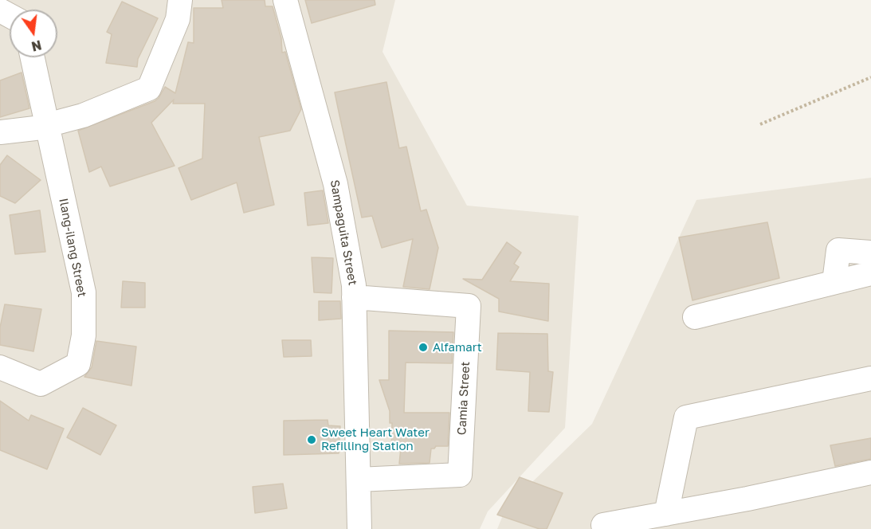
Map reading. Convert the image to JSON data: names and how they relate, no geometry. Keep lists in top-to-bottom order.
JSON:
{
  "streets": {
    "street": ["Sampaguita Street", "Ilang-ilang Street", "Camia Street"]
  },
  "crossings": [
    ["Sampaguita Street", "Camia Street"]
  ],
  "places": ["Alfamart", "Sweet Heart Water Refilling Station"],
  "north": "bottom"
}
